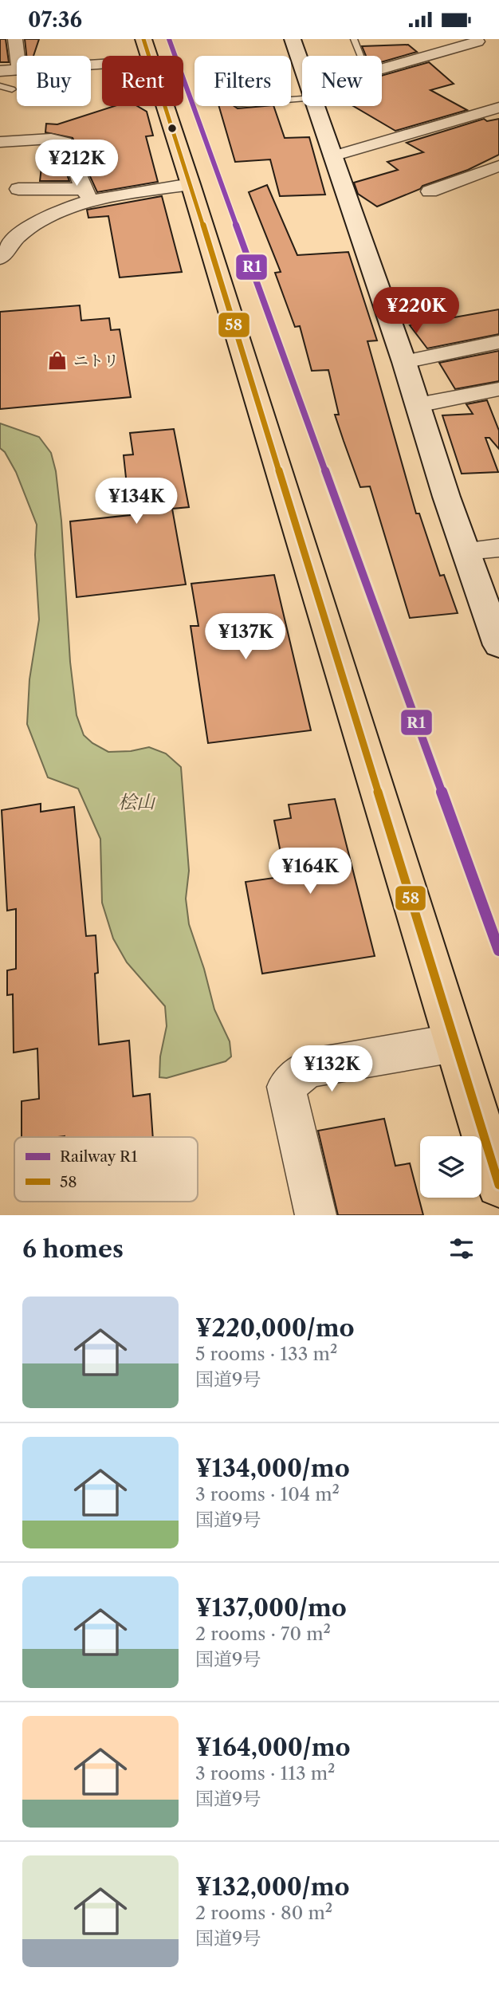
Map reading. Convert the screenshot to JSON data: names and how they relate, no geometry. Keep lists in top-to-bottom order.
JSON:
{
  "parks": ["桧山"],
  "places": {
    "shop": ["ニトリ"]
  },
  "lines": ["rail line R1", "transit line 58"],
  "legend": ["Railway R1", "58"],
  "page": {
    "status": "07:36",
    "chip": [
      "Buy",
      "Rent",
      "Filters",
      "New"
    ],
    "price": [
      "¥212K",
      "¥220K",
      "¥134K",
      "¥137K",
      "¥164K",
      "¥132K"
    ],
    "heading": "6 homes",
    "list": [
      {
        "name": "¥220,000/mo",
        "note": "5 rooms · 133 m² · 国道9号"
      },
      {
        "name": "¥134,000/mo",
        "note": "3 rooms · 104 m² · 国道9号"
      },
      {
        "name": "¥137,000/mo",
        "note": "2 rooms · 70 m² · 国道9号"
      },
      {
        "name": "¥164,000/mo",
        "note": "3 rooms · 113 m² · 国道9号"
      },
      {
        "name": "¥132,000/mo",
        "note": "2 rooms · 80 m² · 国道9号"
      }
    ]
  }
}
